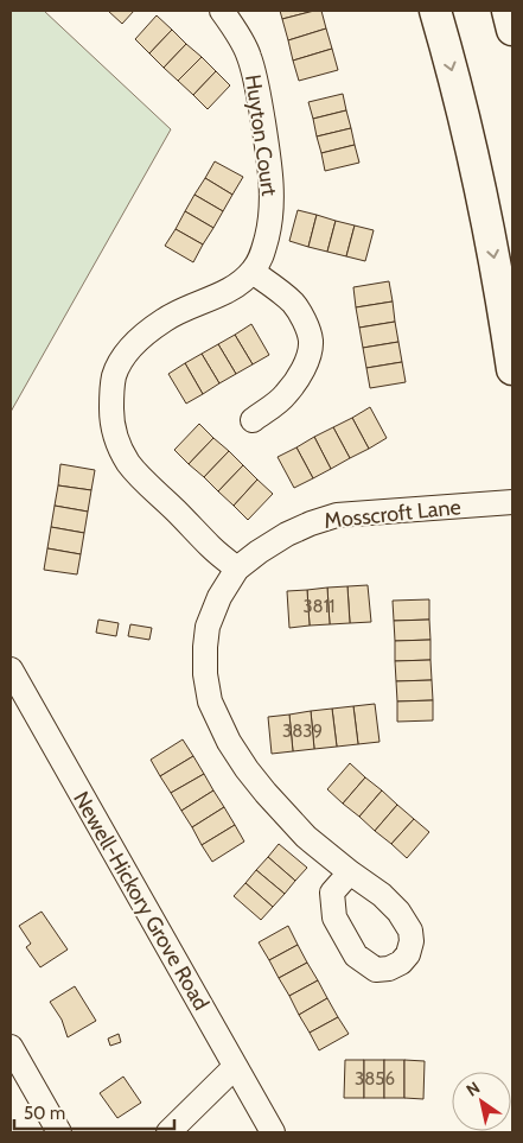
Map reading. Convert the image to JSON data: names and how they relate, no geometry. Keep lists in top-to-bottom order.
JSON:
{
  "streets": {
    "street": ["Huyton Court", "Mosscroft Lane", "Newell-Hickory Grove Road"]
  },
  "crossings": [
    ["Huyton Court", "Mosscroft Lane"]
  ],
  "house_numbers": ["3811", "3839", "3856"],
  "scale_bar": "50 m",
  "north": "top left"
}
